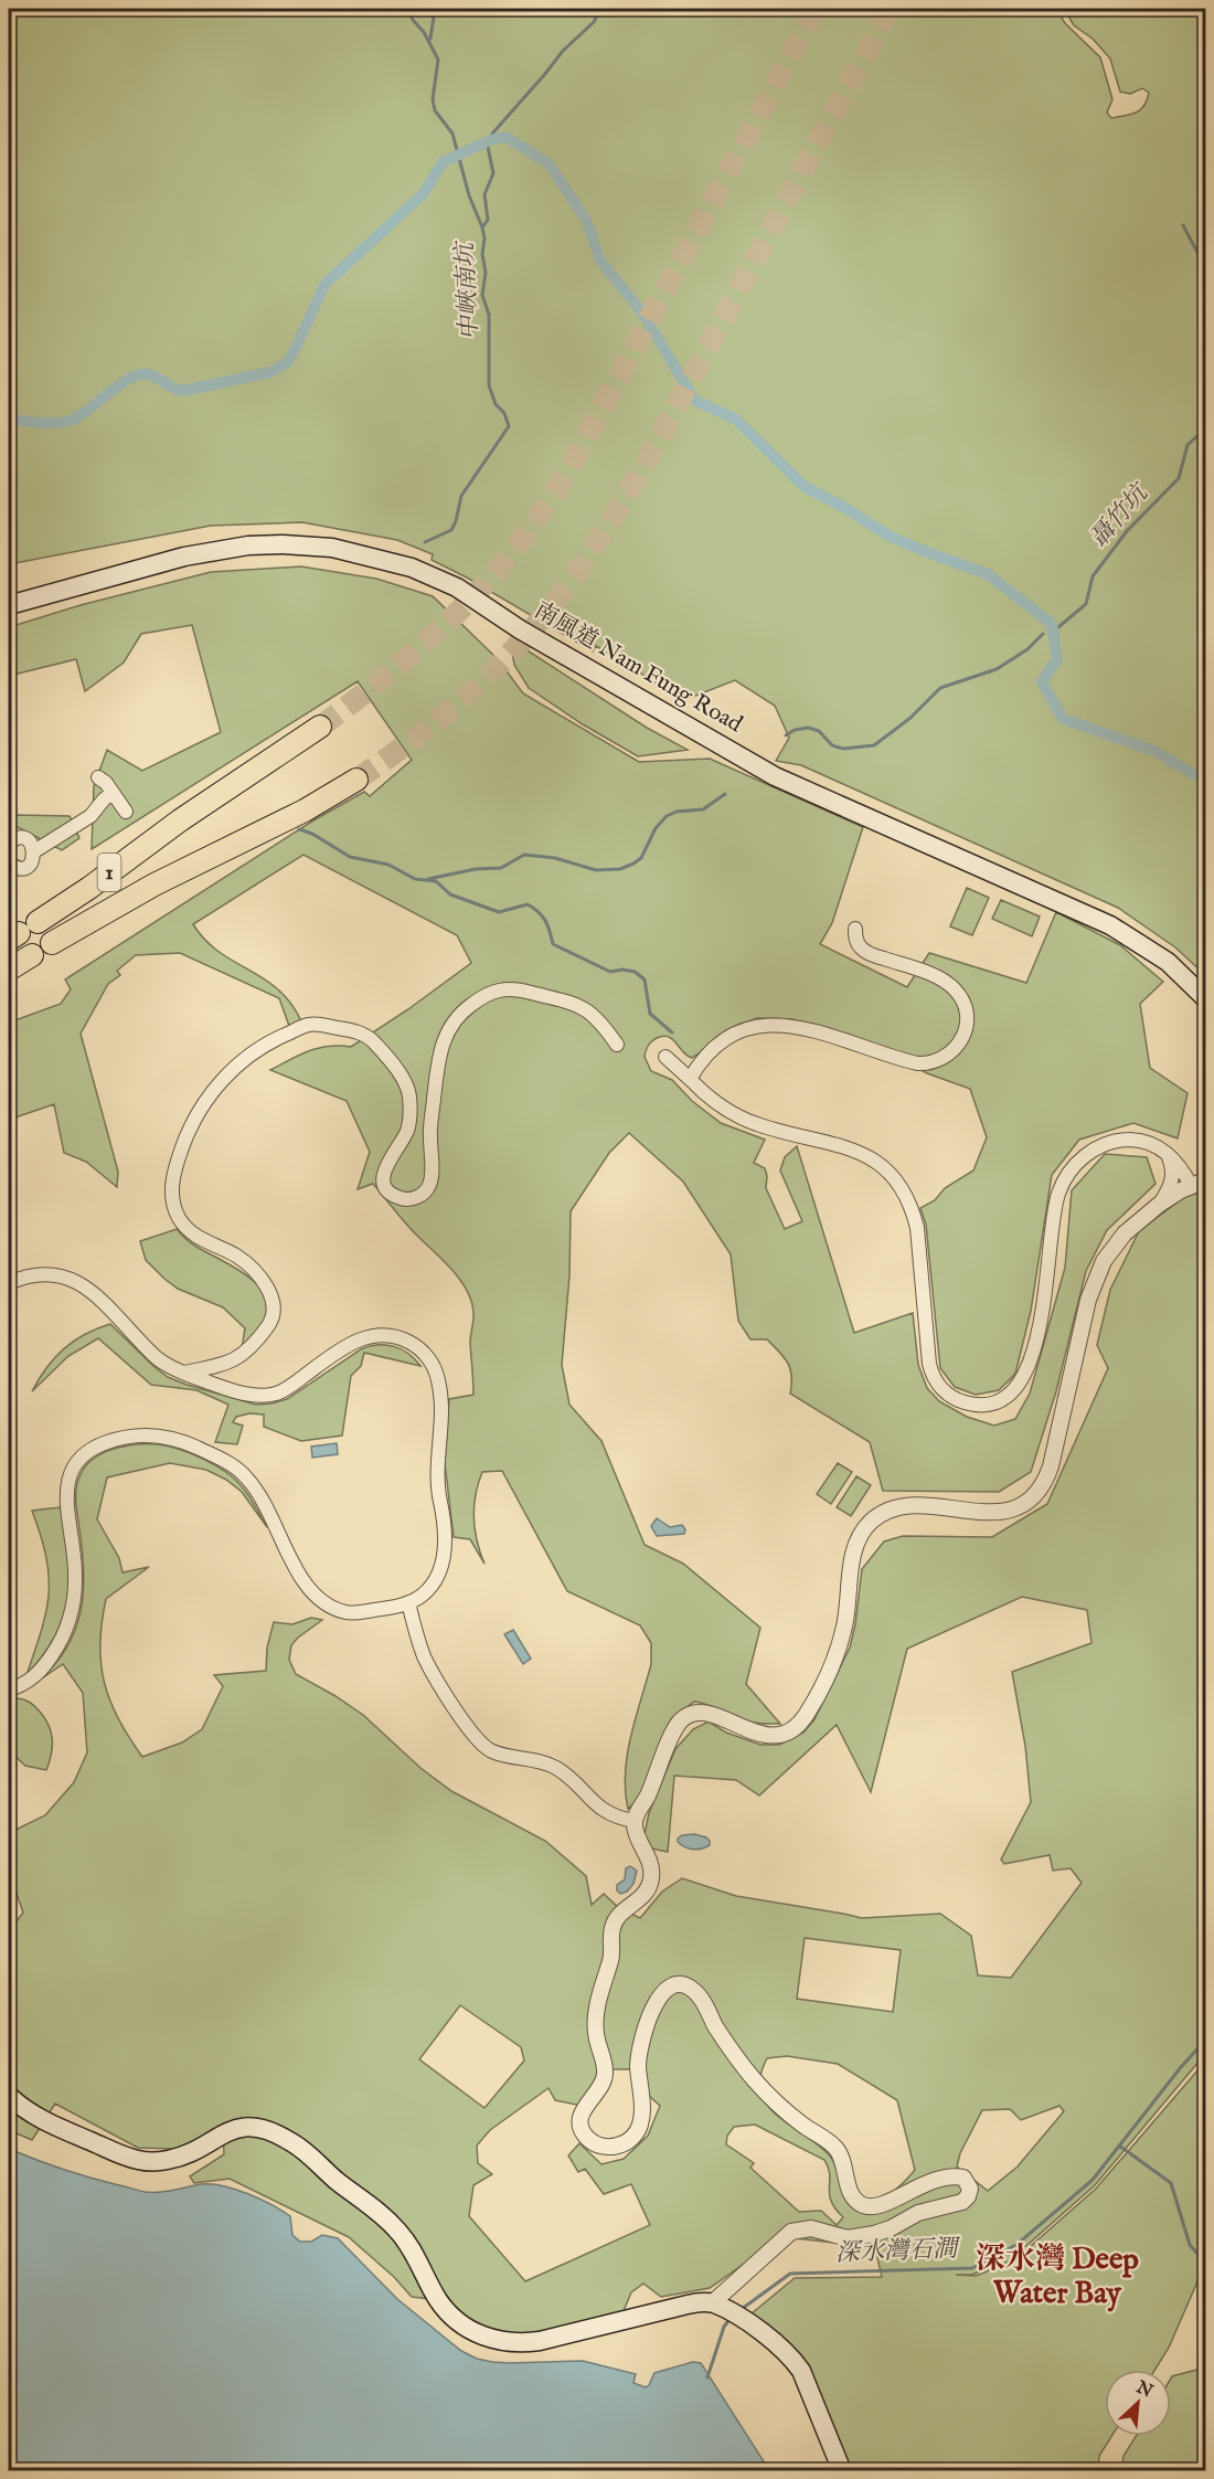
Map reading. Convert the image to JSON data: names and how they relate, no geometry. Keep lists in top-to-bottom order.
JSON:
{
  "streets": {
    "highway": ["1"],
    "main road": ["南風道 Nam Fung Road"]
  },
  "districts": ["深水灣 Deep Water Bay"],
  "water": ["中峽南坑", "聶竹坑", "深水灣石澗"],
  "north": "top right"
}
